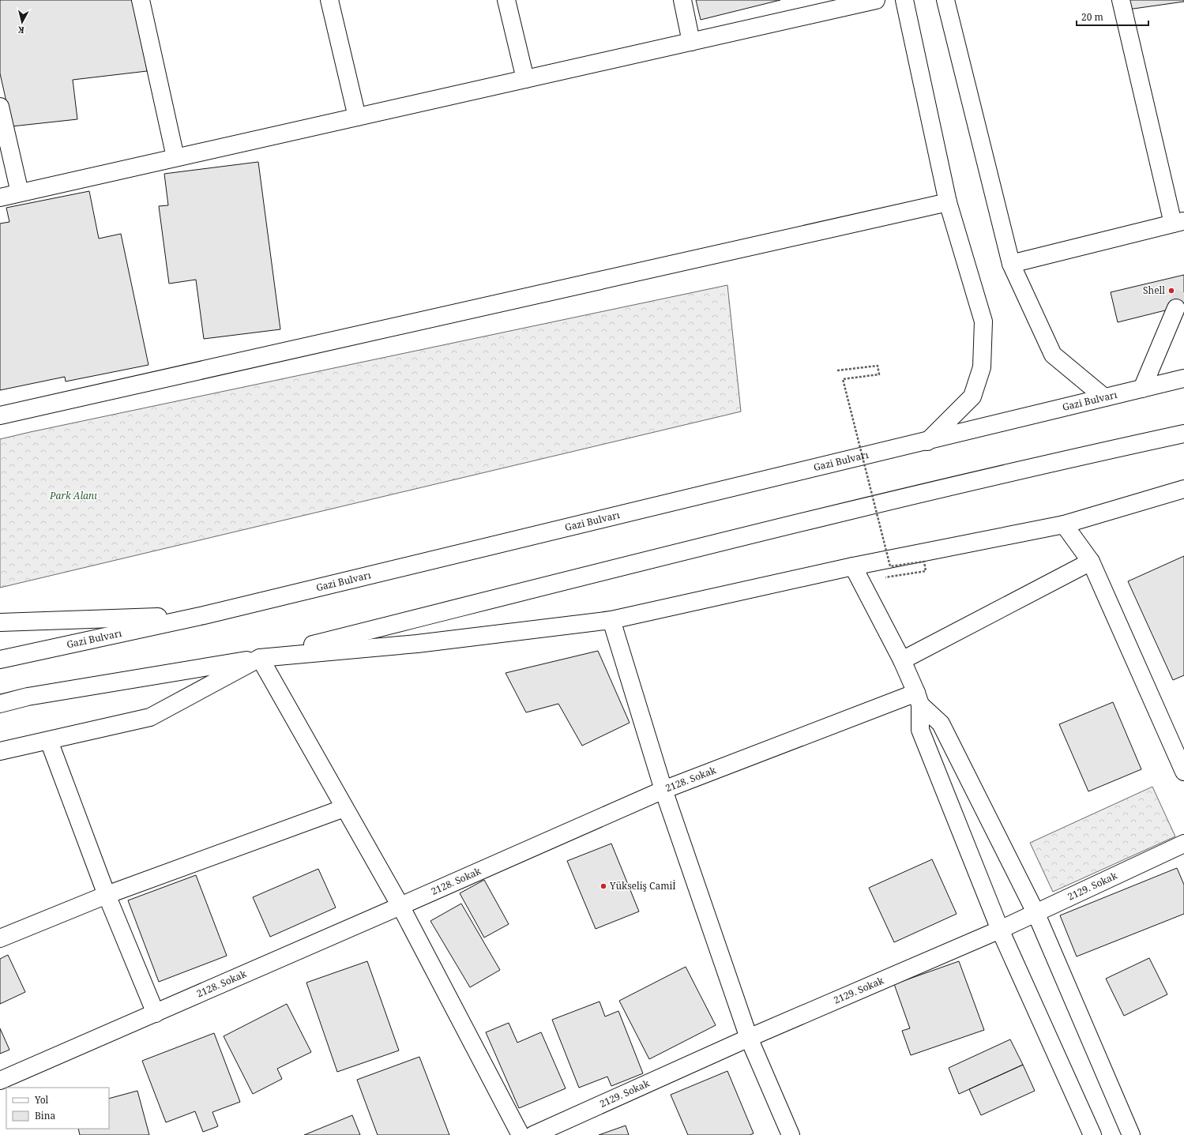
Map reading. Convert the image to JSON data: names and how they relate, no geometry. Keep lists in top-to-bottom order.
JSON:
{
  "streets": {
    "main road": ["Gazi Bulvarı", "2128. Sokak", "2129. Sokak"]
  },
  "parks": ["Park Alanı"],
  "places": ["Shell", "Yükseliş Camiİ"],
  "legend": ["Yol", "Bina"],
  "scale_bar": "20 m",
  "north": "bottom"
}
